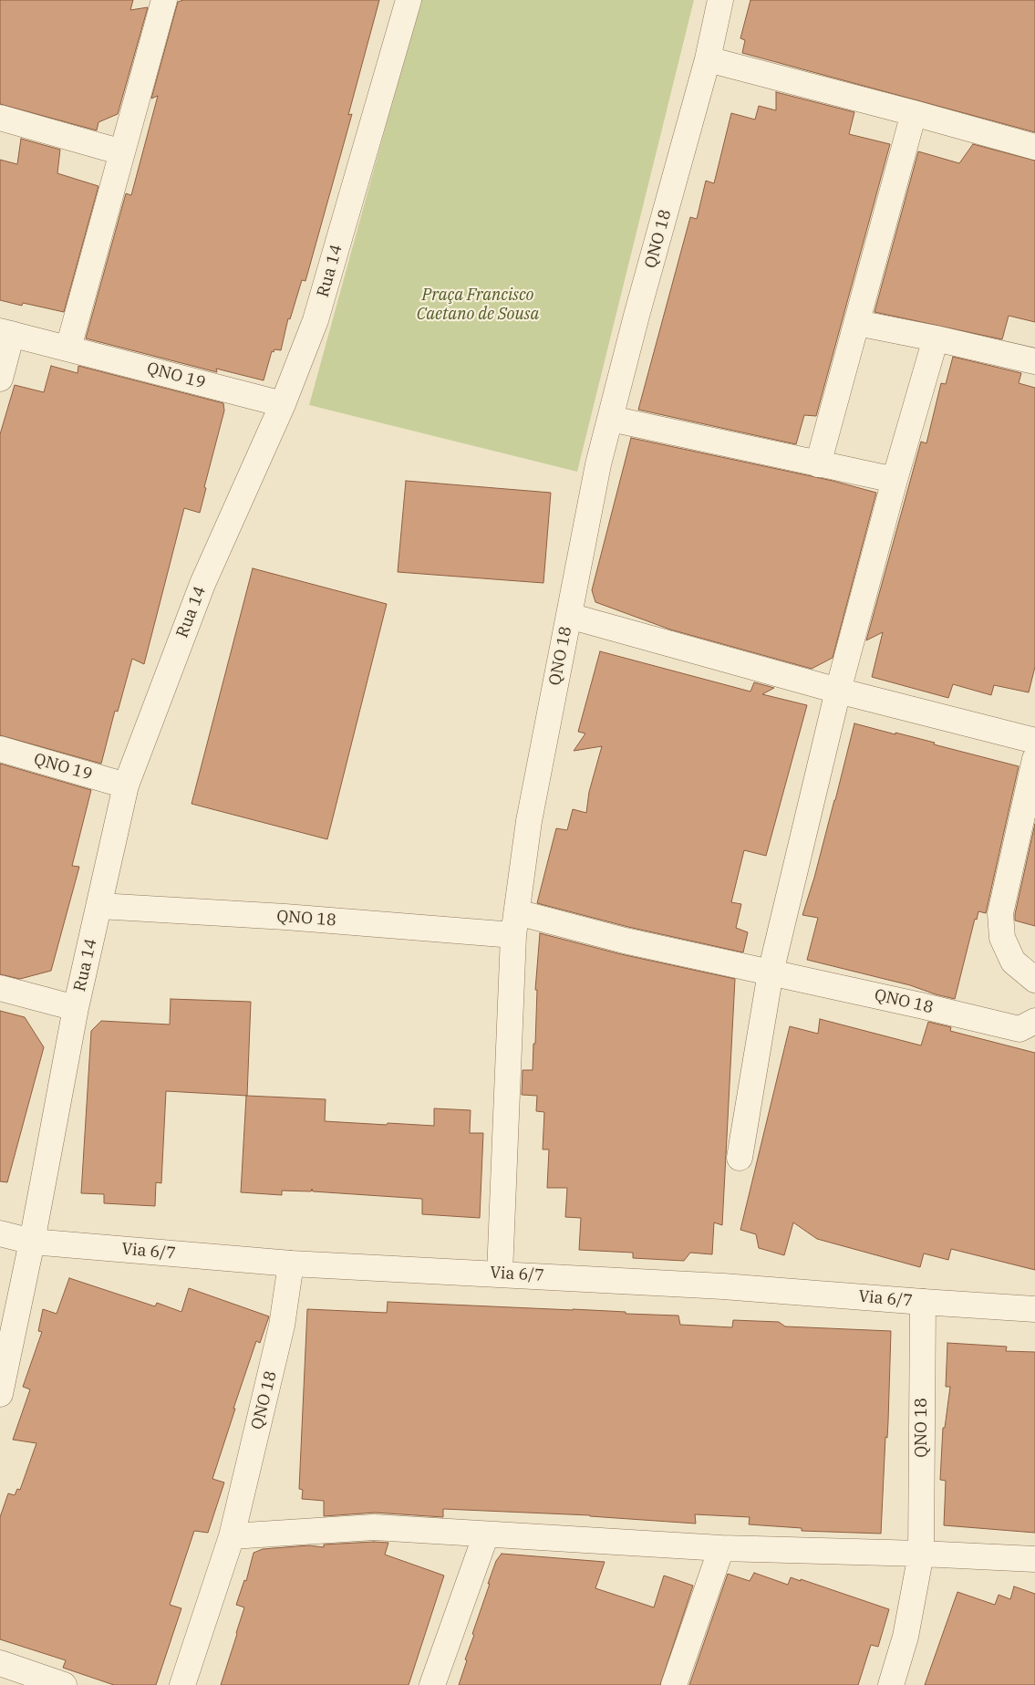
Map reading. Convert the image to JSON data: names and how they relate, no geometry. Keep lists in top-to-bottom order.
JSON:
{
  "streets": {
    "street": [
      "QNO 18",
      "Rua 14",
      "QNO 19",
      "Via 6/7"
    ]
  },
  "crossings": [
    ["QNO 18", "Rua 14"],
    ["QNO 18", "Via 6/7"],
    ["Rua 14", "QNO 19"],
    ["Rua 14", "Via 6/7"]
  ],
  "parks": ["Praça Francisco Caetano de Sousa"]
}
